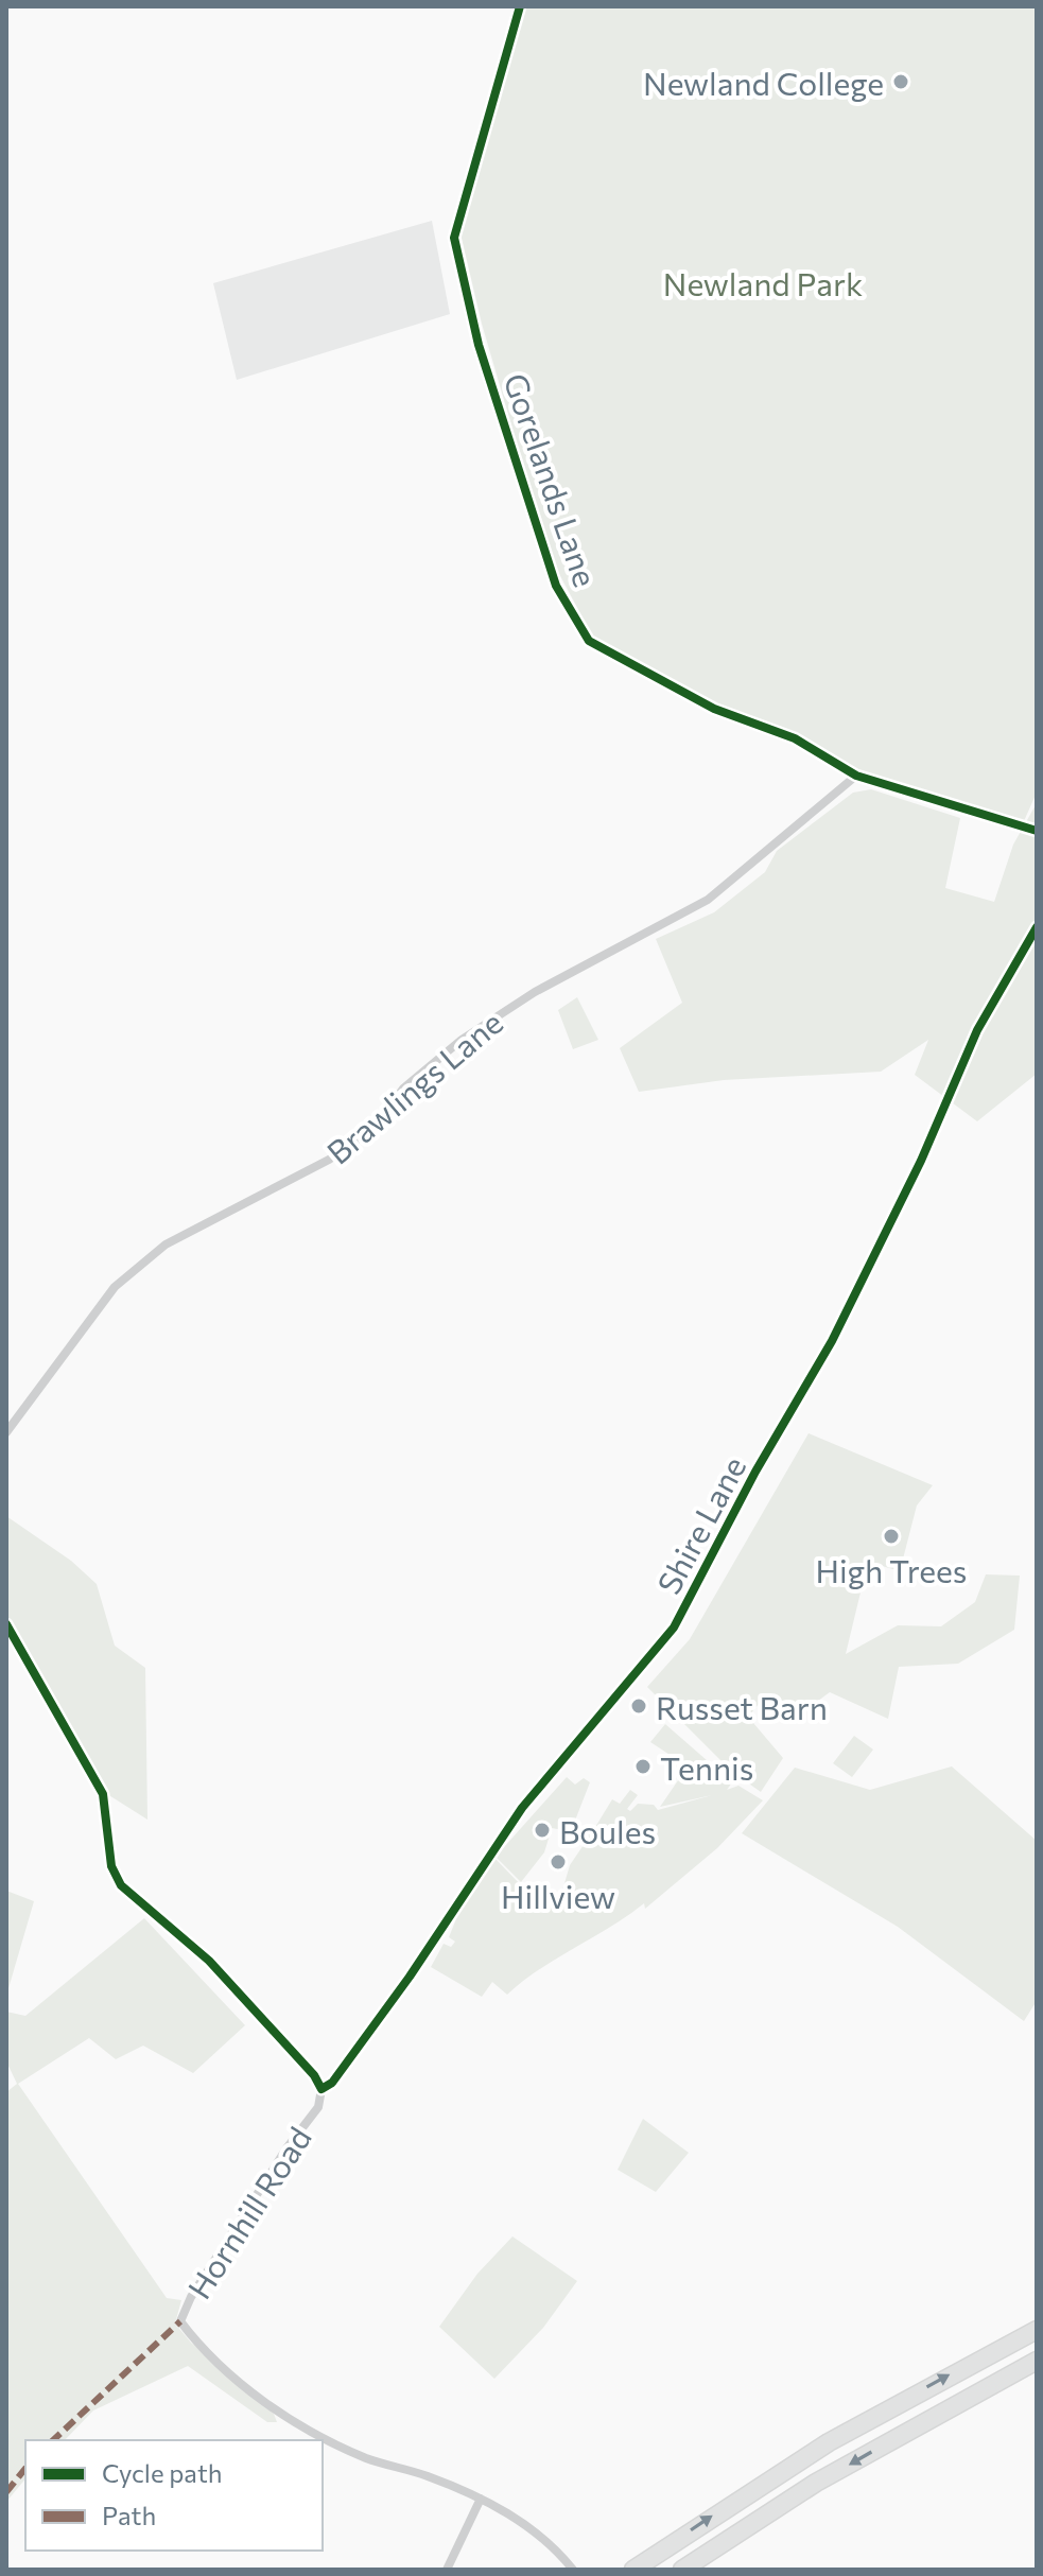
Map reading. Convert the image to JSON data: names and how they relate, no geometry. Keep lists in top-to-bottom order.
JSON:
{
  "streets": {
    "street": [
      "Gorelands Lane",
      "Brawlings Lane",
      "Shire Lane",
      "Hornhill Road"
    ]
  },
  "crossings": [
    ["Gorelands Lane", "Brawlings Lane"],
    ["Shire Lane", "Hornhill Road"]
  ],
  "parks": ["Newland Park"],
  "places": [
    "Newland College",
    "High Trees",
    "Russet Barn",
    "Tennis",
    "Boules",
    "Hillview"
  ],
  "legend": ["Cycle path", "Path"]
}
